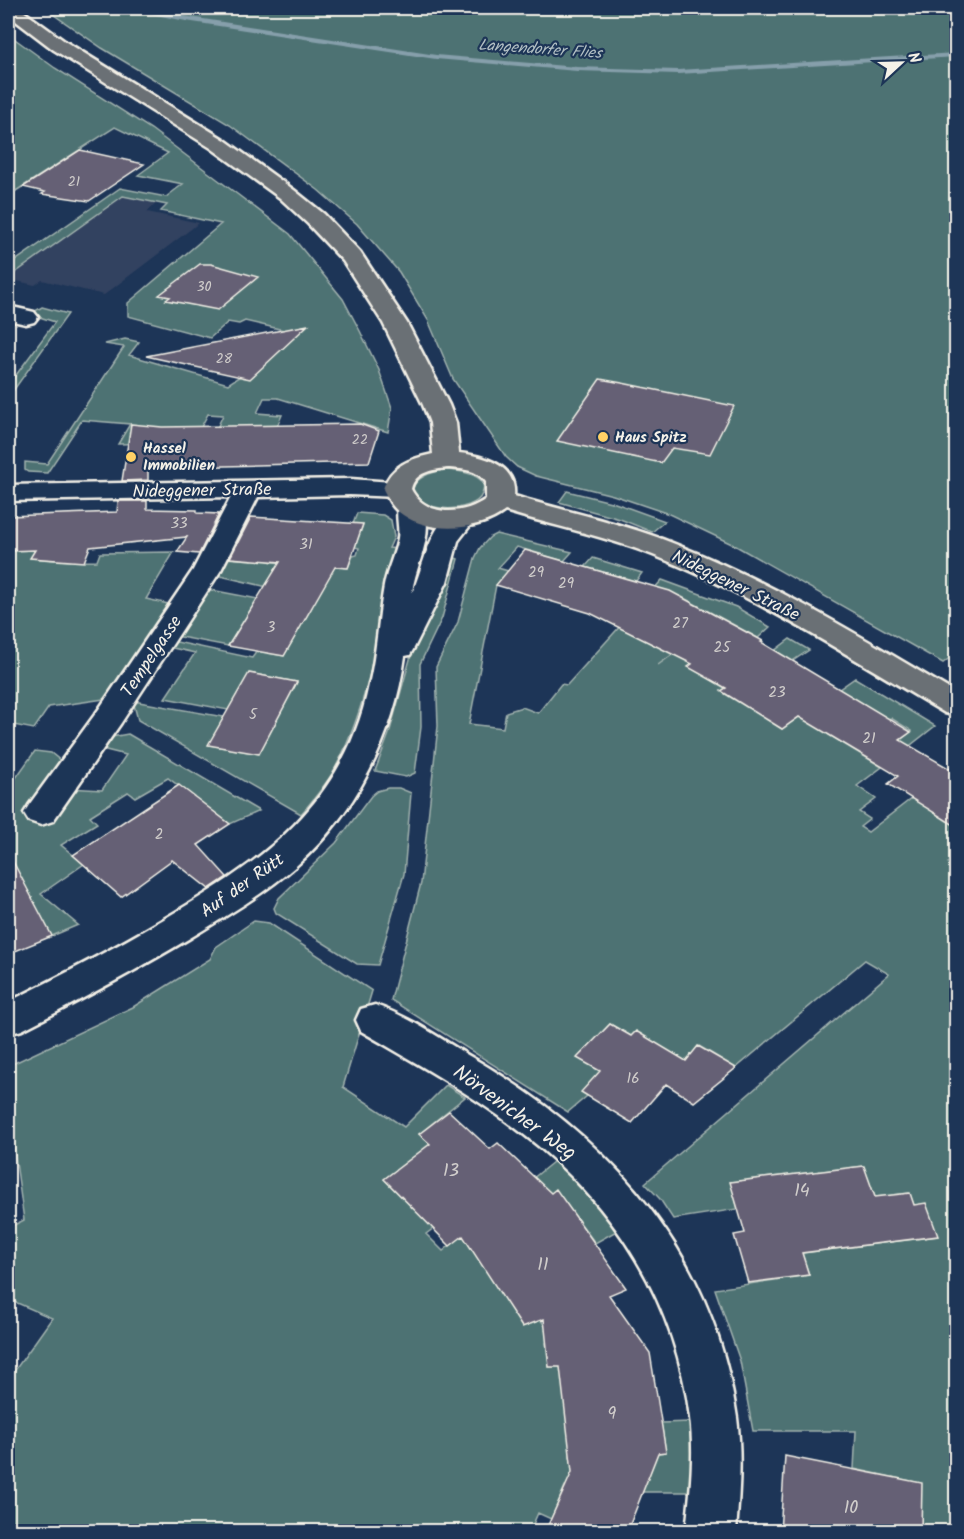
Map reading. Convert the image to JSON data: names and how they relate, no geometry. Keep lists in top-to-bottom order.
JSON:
{
  "streets": {
    "main road": ["Nideggener Straße"],
    "street": ["Tempelgasse", "Auf der Rütt", "Nörvenicher Weg"]
  },
  "crossings": [
    ["Nideggener Straße", "Tempelgasse"],
    ["Nideggener Straße", "Auf der Rütt"]
  ],
  "water": ["Langendorfer Flies"],
  "places": ["Haus Spitz", "Hassel Immobilien"],
  "house_numbers": [
    "21",
    "30",
    "28",
    "22",
    "33",
    "31",
    "29",
    "29",
    "27",
    "3",
    "25",
    "23",
    "5",
    "21",
    "2",
    "16",
    "13",
    "14",
    "11",
    "9",
    "10"
  ],
  "north": "right"
}
